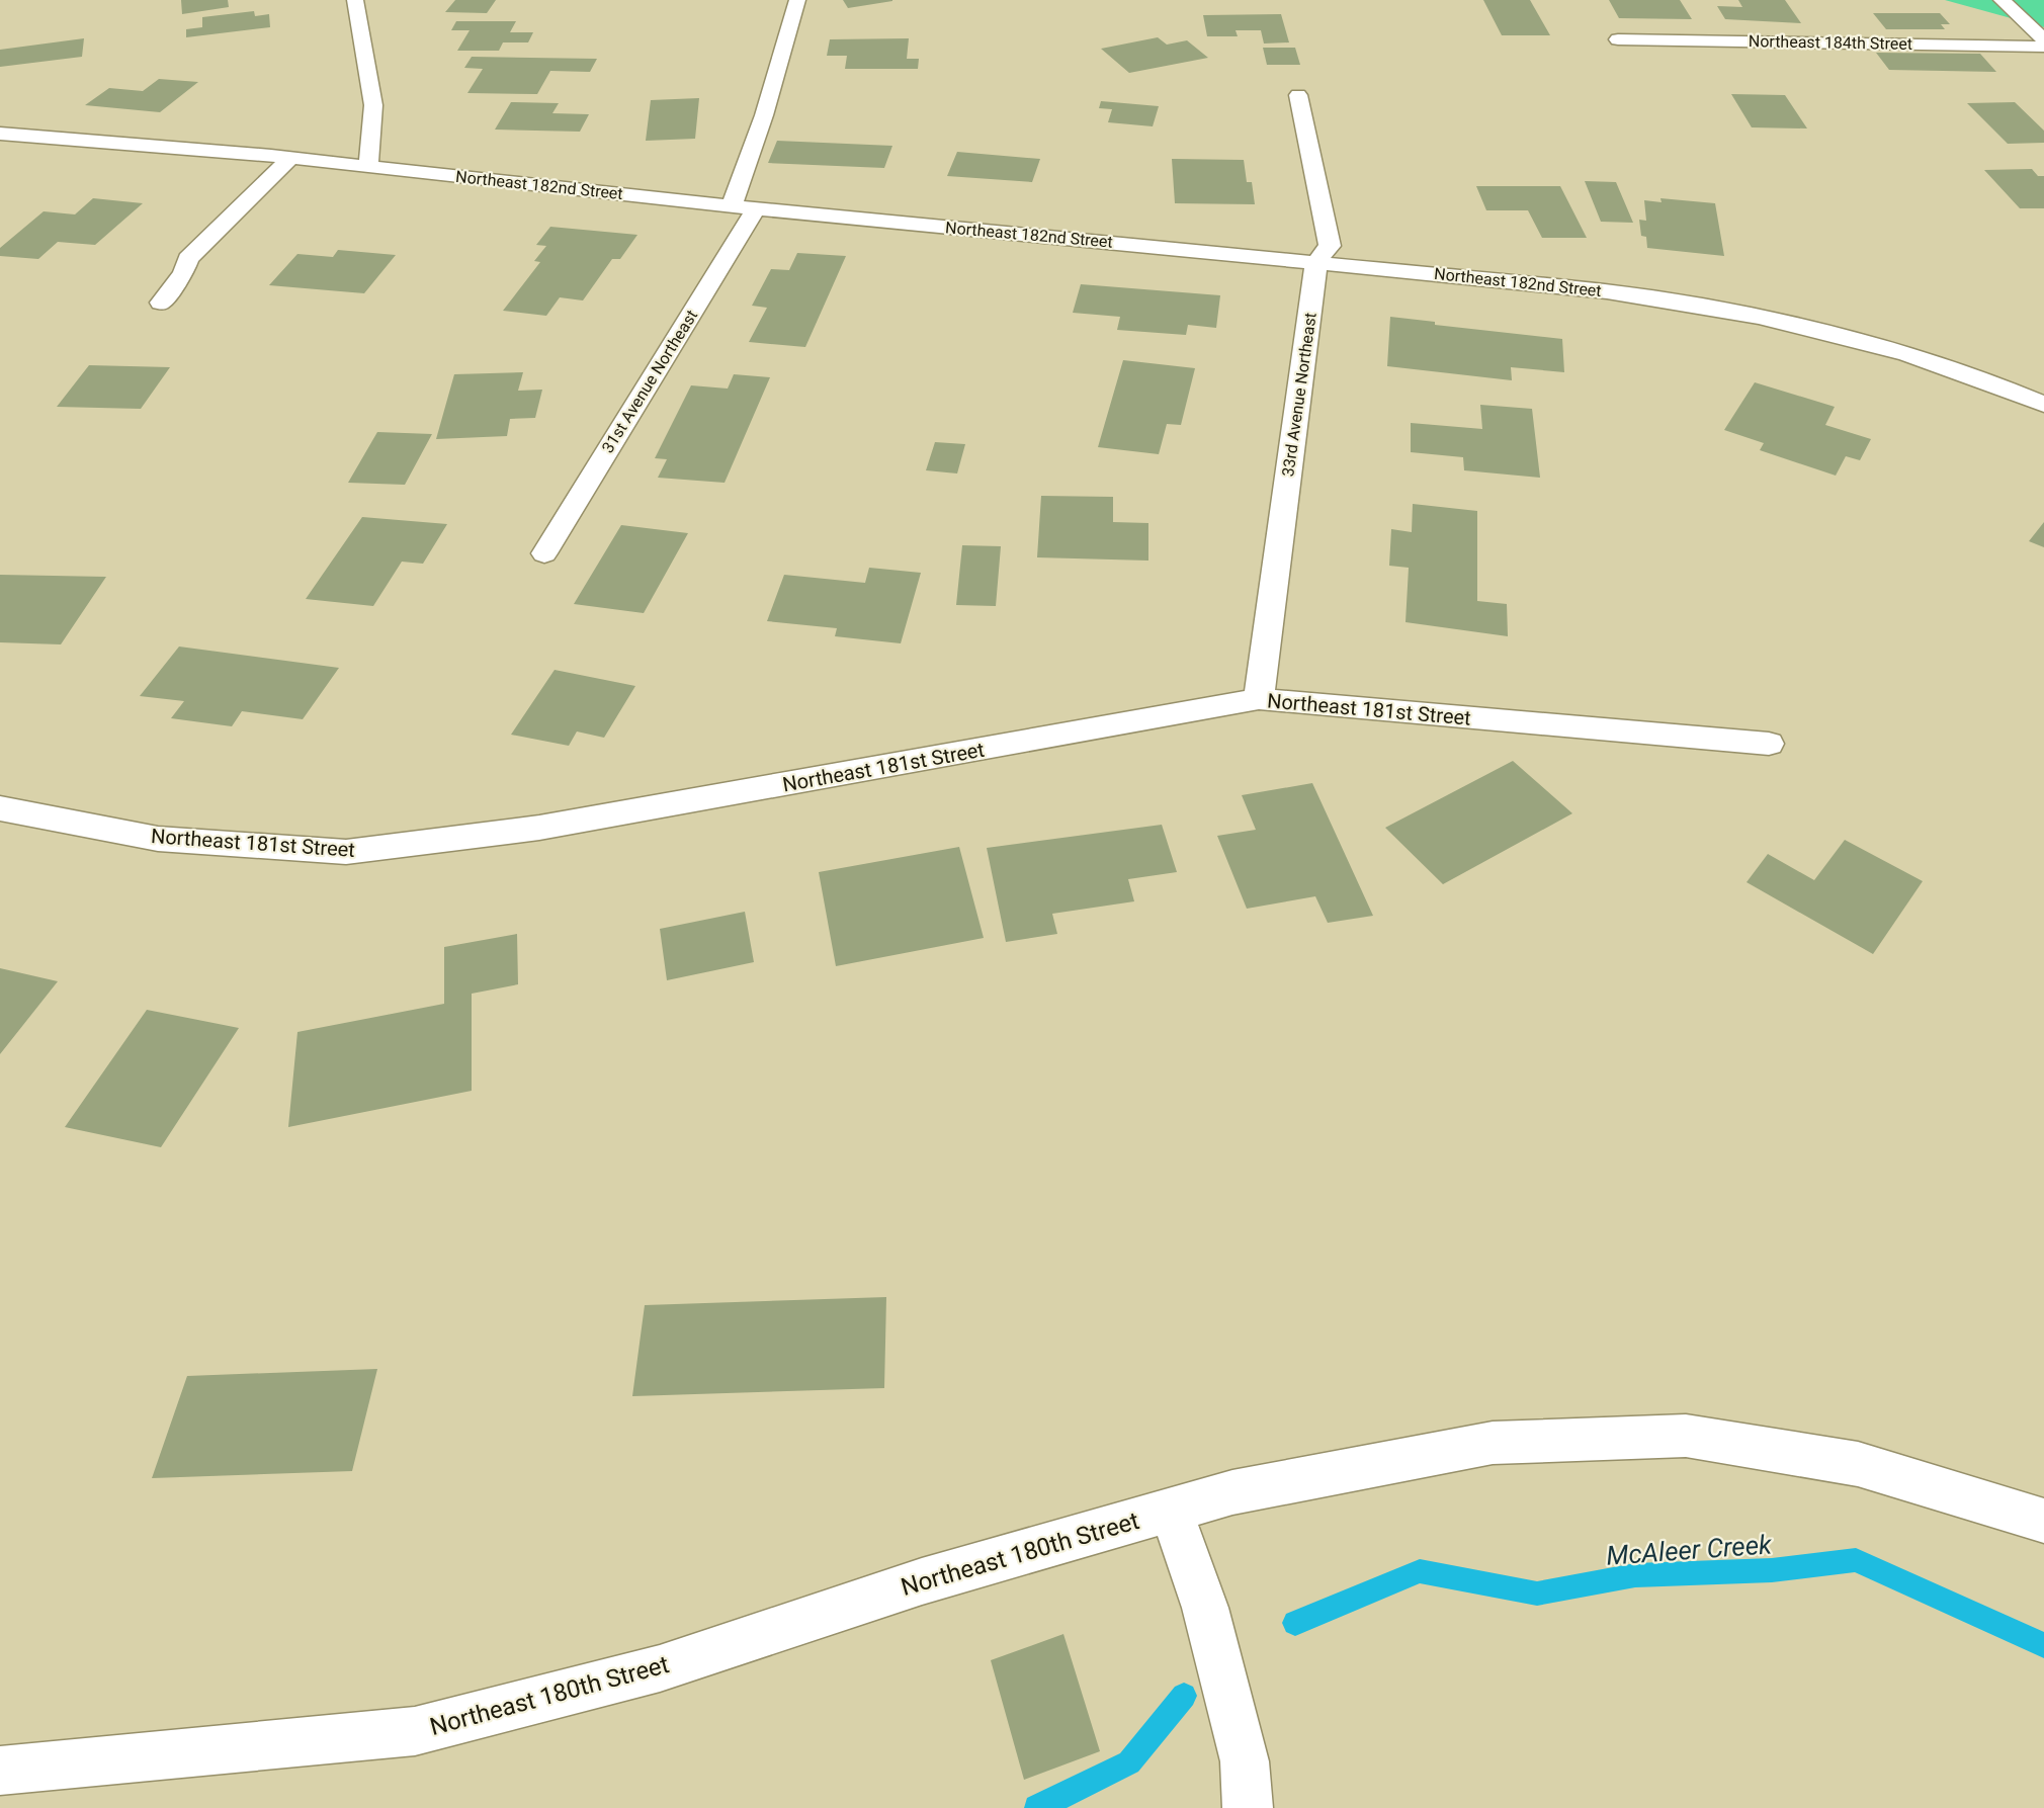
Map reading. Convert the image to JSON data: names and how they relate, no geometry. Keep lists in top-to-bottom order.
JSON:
{
  "streets": {
    "street": [
      "Northeast 184th Street",
      "Northeast 182nd Street",
      "31st Avenue Northeast",
      "33rd Avenue Northeast",
      "Northeast 181st Street",
      "Northeast 180th Street"
    ]
  },
  "crossings": [
    ["Northeast 182nd Street", "31st Avenue Northeast"],
    ["Northeast 182nd Street", "33rd Avenue Northeast"],
    ["33rd Avenue Northeast", "Northeast 181st Street"]
  ],
  "water": ["McAleer Creek"]
}
